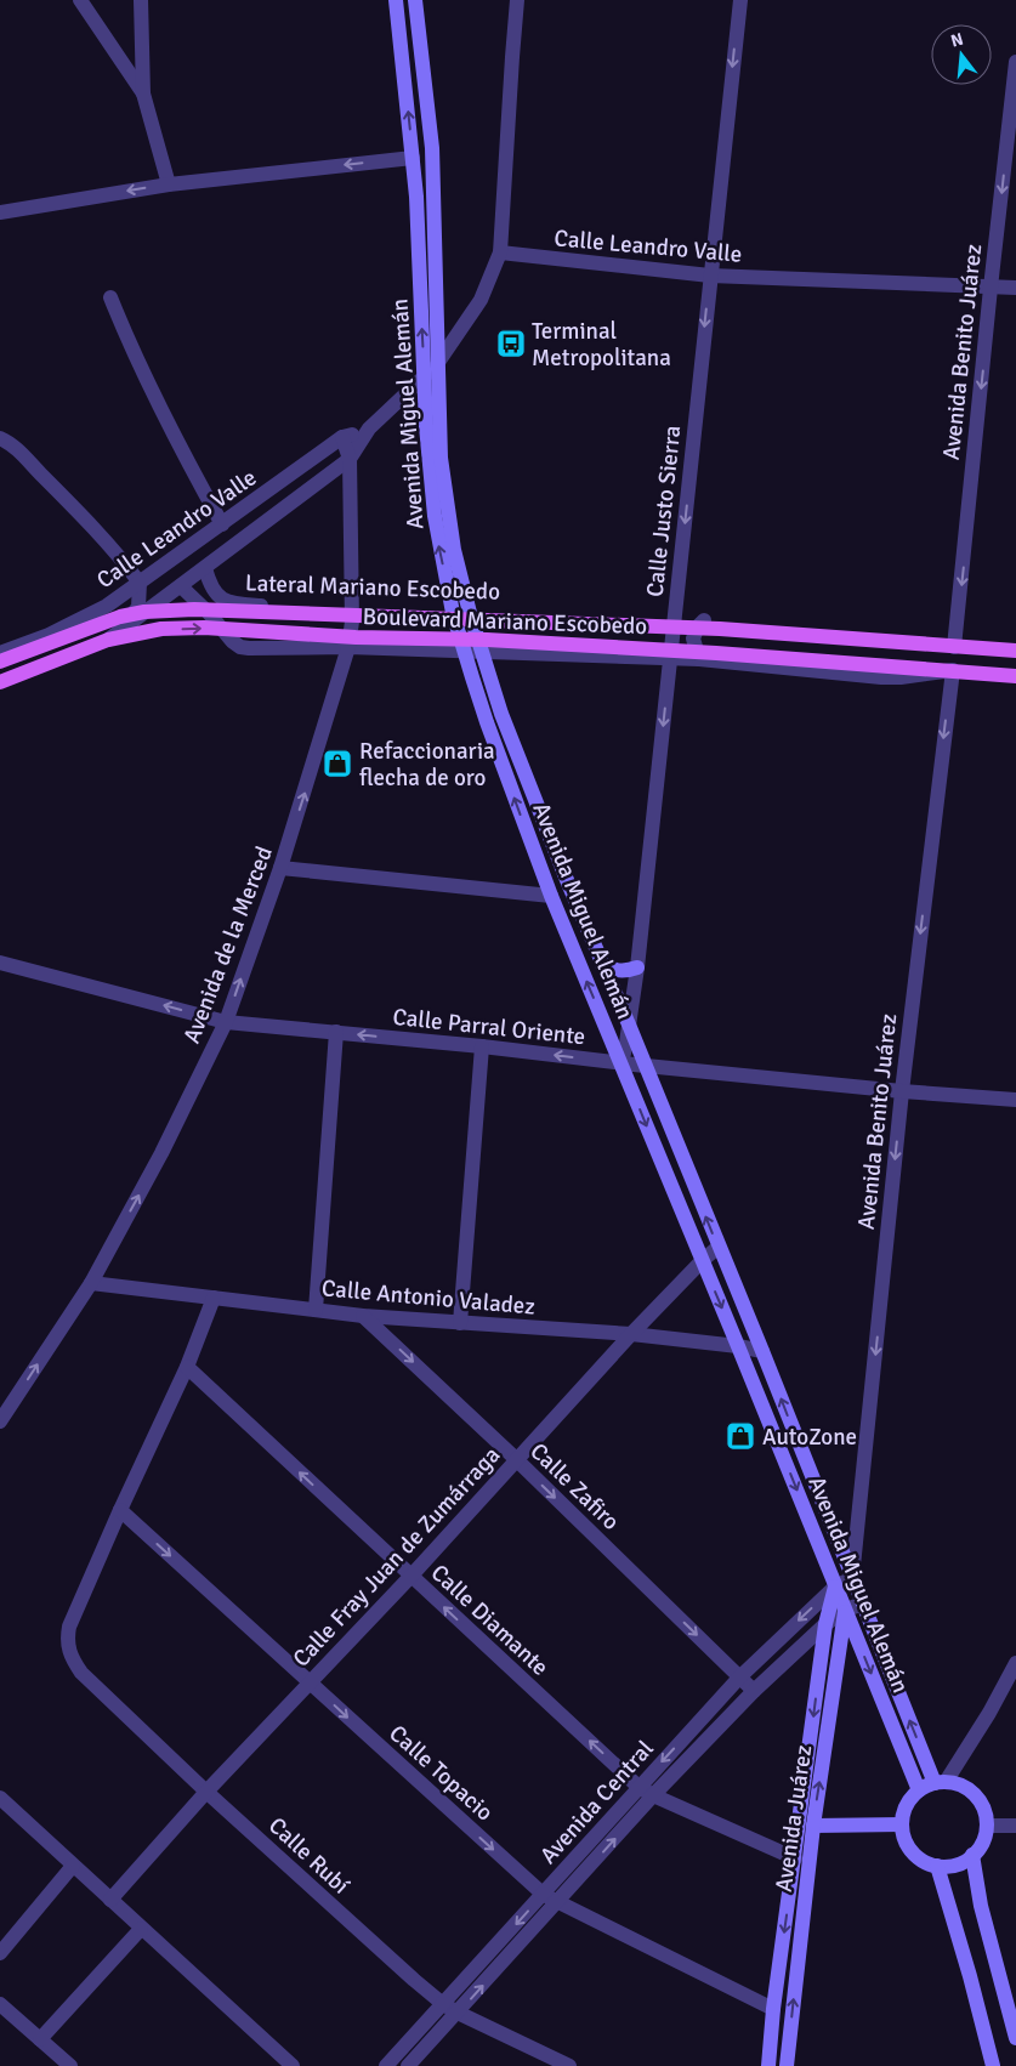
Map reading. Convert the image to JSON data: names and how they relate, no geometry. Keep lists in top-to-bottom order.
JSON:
{
  "streets": {
    "main road": ["Avenida Miguel Alemán", "Boulevard Mariano Escobedo", "Avenida Juárez"],
    "street": [
      "Calle Leandro Valle",
      "Avenida Benito Juárez",
      "Calle Justo Sierra",
      "Lateral Mariano Escobedo",
      "Avenida de la Merced",
      "Calle Parral Oriente",
      "Calle Antonio Valadez",
      "Calle Zafiro",
      "Calle Fray Juan de Zumárraga",
      "Calle Diamante",
      "Calle Topacio",
      "Avenida Central",
      "Calle Rubí"
    ]
  },
  "crossings": [
    ["Calle Leandro Valle", "Avenida Benito Juárez"],
    ["Calle Leandro Valle", "Avenida Miguel Alemán"],
    ["Calle Leandro Valle", "Calle Justo Sierra"],
    ["Calle Leandro Valle", "Lateral Mariano Escobedo"],
    ["Calle Leandro Valle", "Boulevard Mariano Escobedo"],
    ["Calle Leandro Valle", "Avenida de la Merced"],
    ["Avenida Benito Juárez", "Avenida Miguel Alemán"],
    ["Avenida Benito Juárez", "Boulevard Mariano Escobedo"],
    ["Avenida Benito Juárez", "Calle Parral Oriente"],
    ["Avenida Benito Juárez", "Avenida Central"],
    ["Avenida Benito Juárez", "Avenida Juárez"],
    ["Avenida Miguel Alemán", "Calle Justo Sierra"],
    ["Avenida Miguel Alemán", "Lateral Mariano Escobedo"],
    ["Avenida Miguel Alemán", "Calle Parral Oriente"],
    ["Avenida Miguel Alemán", "Calle Antonio Valadez"],
    ["Avenida Miguel Alemán", "Calle Fray Juan de Zumárraga"],
    ["Avenida Miguel Alemán", "Avenida Central"],
    ["Avenida Miguel Alemán", "Avenida Juárez"],
    ["Calle Justo Sierra", "Lateral Mariano Escobedo"],
    ["Calle Justo Sierra", "Calle Parral Oriente"],
    ["Lateral Mariano Escobedo", "Boulevard Mariano Escobedo"],
    ["Lateral Mariano Escobedo", "Avenida de la Merced"],
    ["Avenida de la Merced", "Calle Parral Oriente"],
    ["Avenida de la Merced", "Calle Antonio Valadez"],
    ["Calle Antonio Valadez", "Calle Zafiro"],
    ["Calle Antonio Valadez", "Calle Fray Juan de Zumárraga"],
    ["Calle Zafiro", "Calle Fray Juan de Zumárraga"],
    ["Calle Zafiro", "Avenida Central"],
    ["Calle Fray Juan de Zumárraga", "Calle Diamante"],
    ["Calle Fray Juan de Zumárraga", "Calle Topacio"],
    ["Calle Fray Juan de Zumárraga", "Calle Rubí"],
    ["Calle Diamante", "Avenida Central"],
    ["Calle Diamante", "Avenida Juárez"],
    ["Calle Topacio", "Avenida Central"],
    ["Calle Topacio", "Avenida Juárez"],
    ["Calle Topacio", "Calle Rubí"],
    ["Avenida Central", "Avenida Juárez"],
    ["Avenida Central", "Calle Rubí"]
  ],
  "one_way": [
    "Avenida Benito Juárez",
    "Calle Justo Sierra",
    "Avenida de la Merced",
    "Calle Parral Oriente",
    "Calle Zafiro",
    "Calle Diamante",
    "Calle Topacio"
  ],
  "places": {
    "bus stop": ["Terminal Metropolitana"],
    "shop": ["Refaccionaria flecha de oro", "AutoZone"]
  },
  "north": "top"
}
